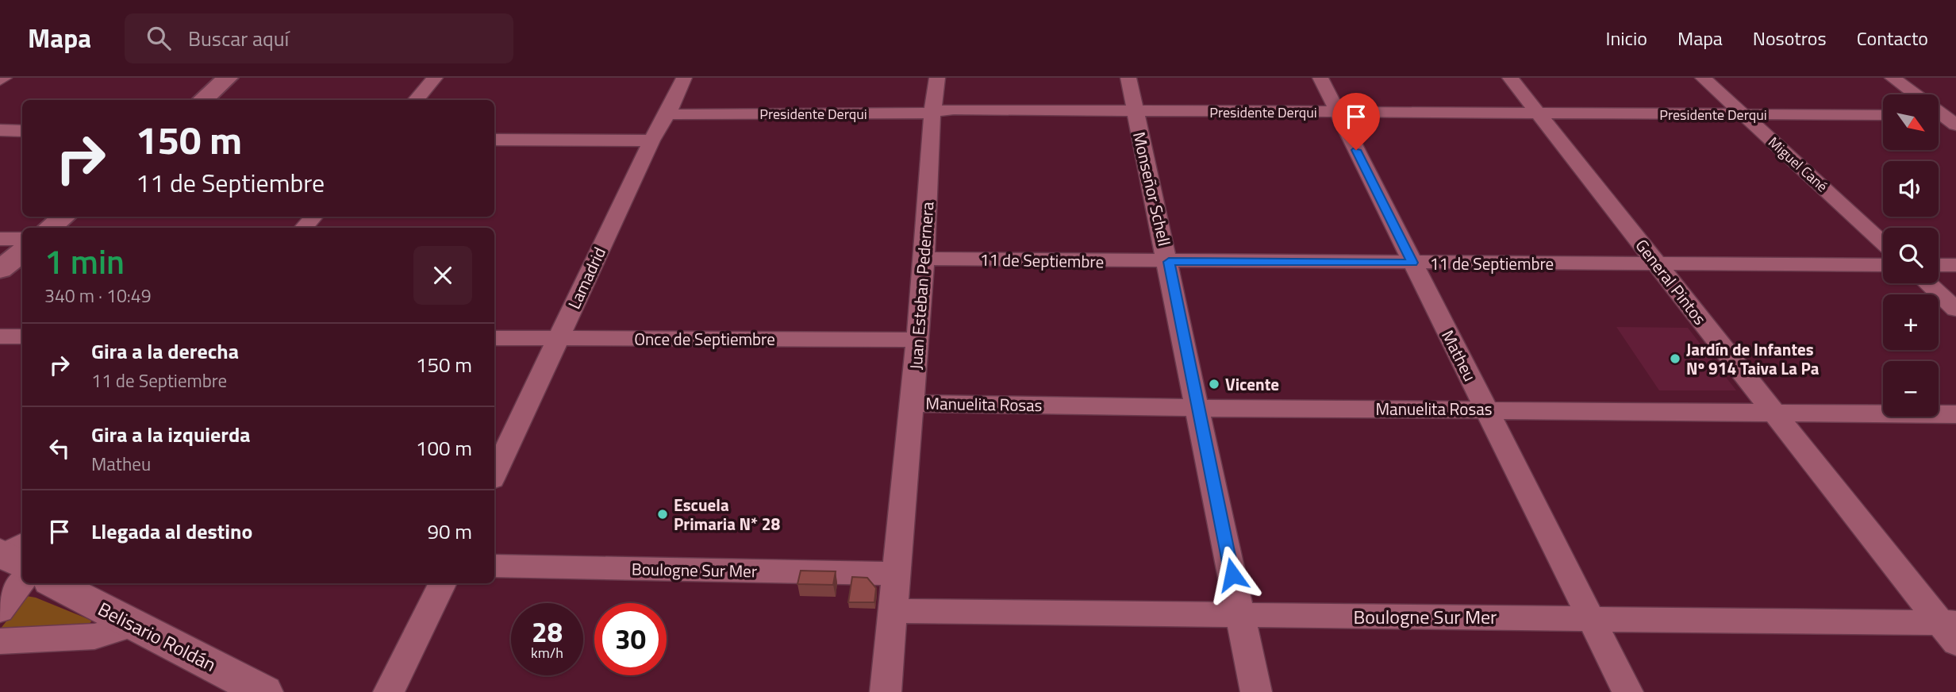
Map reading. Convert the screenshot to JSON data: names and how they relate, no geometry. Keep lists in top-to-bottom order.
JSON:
{
  "streets": {
    "street": [
      "Presidente Derqui",
      "Miguel Cané",
      "Monseñor Schell",
      "11 de Septiembre",
      "Lamadrid",
      "General Pintos",
      "Juan Esteban Pedernera",
      "Once de Septiembre",
      "Matheu",
      "Manuelita Rosas",
      "Boulogne Sur Mer",
      "Belisario Roldán"
    ]
  },
  "crossings": [
    ["Presidente Derqui", "Miguel Cané"],
    ["Presidente Derqui", "Monseñor Schell"],
    ["Presidente Derqui", "Lamadrid"],
    ["Presidente Derqui", "General Pintos"],
    ["Presidente Derqui", "Juan Esteban Pedernera"],
    ["Presidente Derqui", "Matheu"],
    ["Monseñor Schell", "11 de Septiembre"],
    ["Monseñor Schell", "Manuelita Rosas"],
    ["Monseñor Schell", "Boulogne Sur Mer"],
    ["11 de Septiembre", "General Pintos"],
    ["11 de Septiembre", "Juan Esteban Pedernera"],
    ["11 de Septiembre", "Matheu"],
    ["Lamadrid", "Once de Septiembre"],
    ["General Pintos", "Manuelita Rosas"],
    ["General Pintos", "Boulogne Sur Mer"],
    ["Juan Esteban Pedernera", "Once de Septiembre"],
    ["Juan Esteban Pedernera", "Manuelita Rosas"],
    ["Juan Esteban Pedernera", "Boulogne Sur Mer"],
    ["Matheu", "Manuelita Rosas"],
    ["Matheu", "Boulogne Sur Mer"]
  ],
  "places": ["Jardín de Infantes Nº 914 Taiva La Pa", "Vicente", "Escuela Primaria N* 28"],
  "north": "bottom right",
  "page": {
    "header": "Mapa",
    "search": "Buscar aquí",
    "nav": [
      "Inicio",
      "Mapa",
      "Nosotros",
      "Contacto"
    ],
    "map_buttons": ["+", "−"],
    "turn": ["150 m", "11 de Septiembre"],
    "heading": ["1 min", "340 m · 10:49"],
    "list": [
      {
        "name": "Gira a la derecha",
        "note": "11 de Septiembre",
        "value": "150 m"
      },
      {
        "name": "Gira a la izquierda",
        "note": "Matheu",
        "value": "100 m"
      },
      {
        "name": "Llegada al destino",
        "value": "90 m"
      }
    ],
    "speed": "28 km/h",
    "limit": "30"
  }
}
